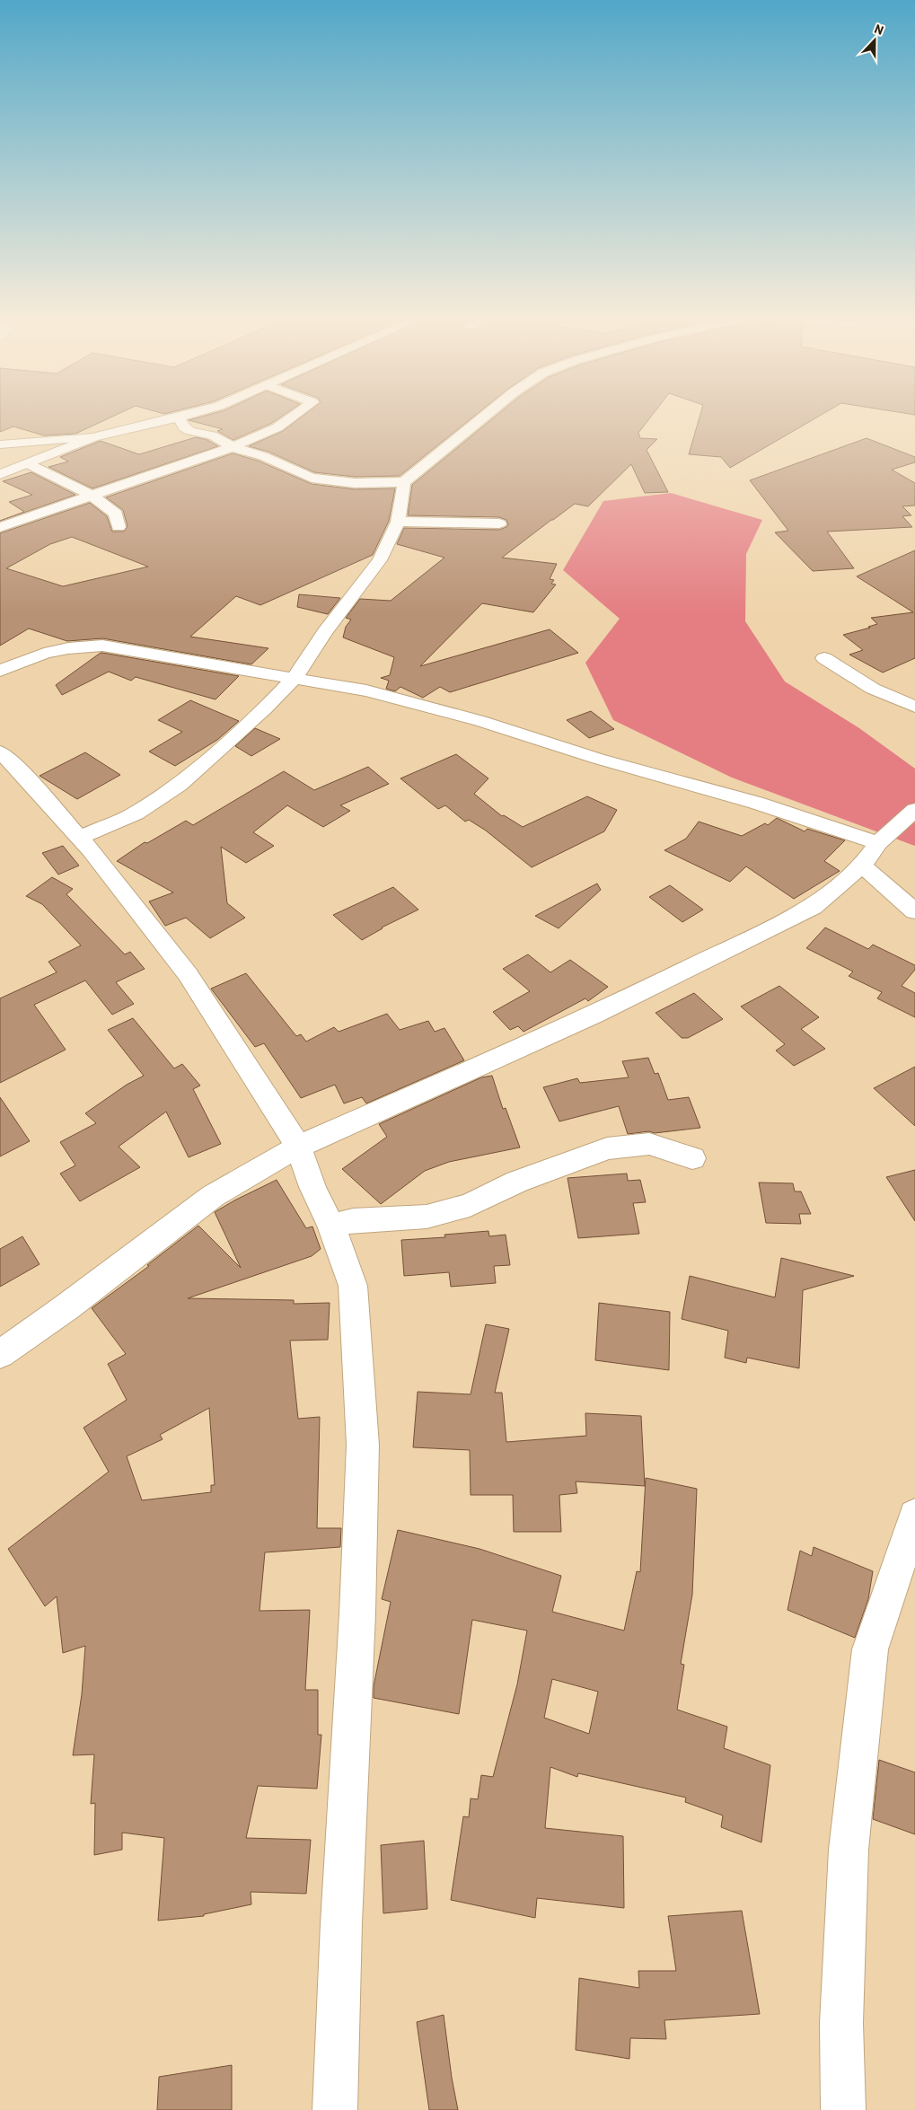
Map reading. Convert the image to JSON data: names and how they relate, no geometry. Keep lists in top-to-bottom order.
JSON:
{
  "north": "top"
}
